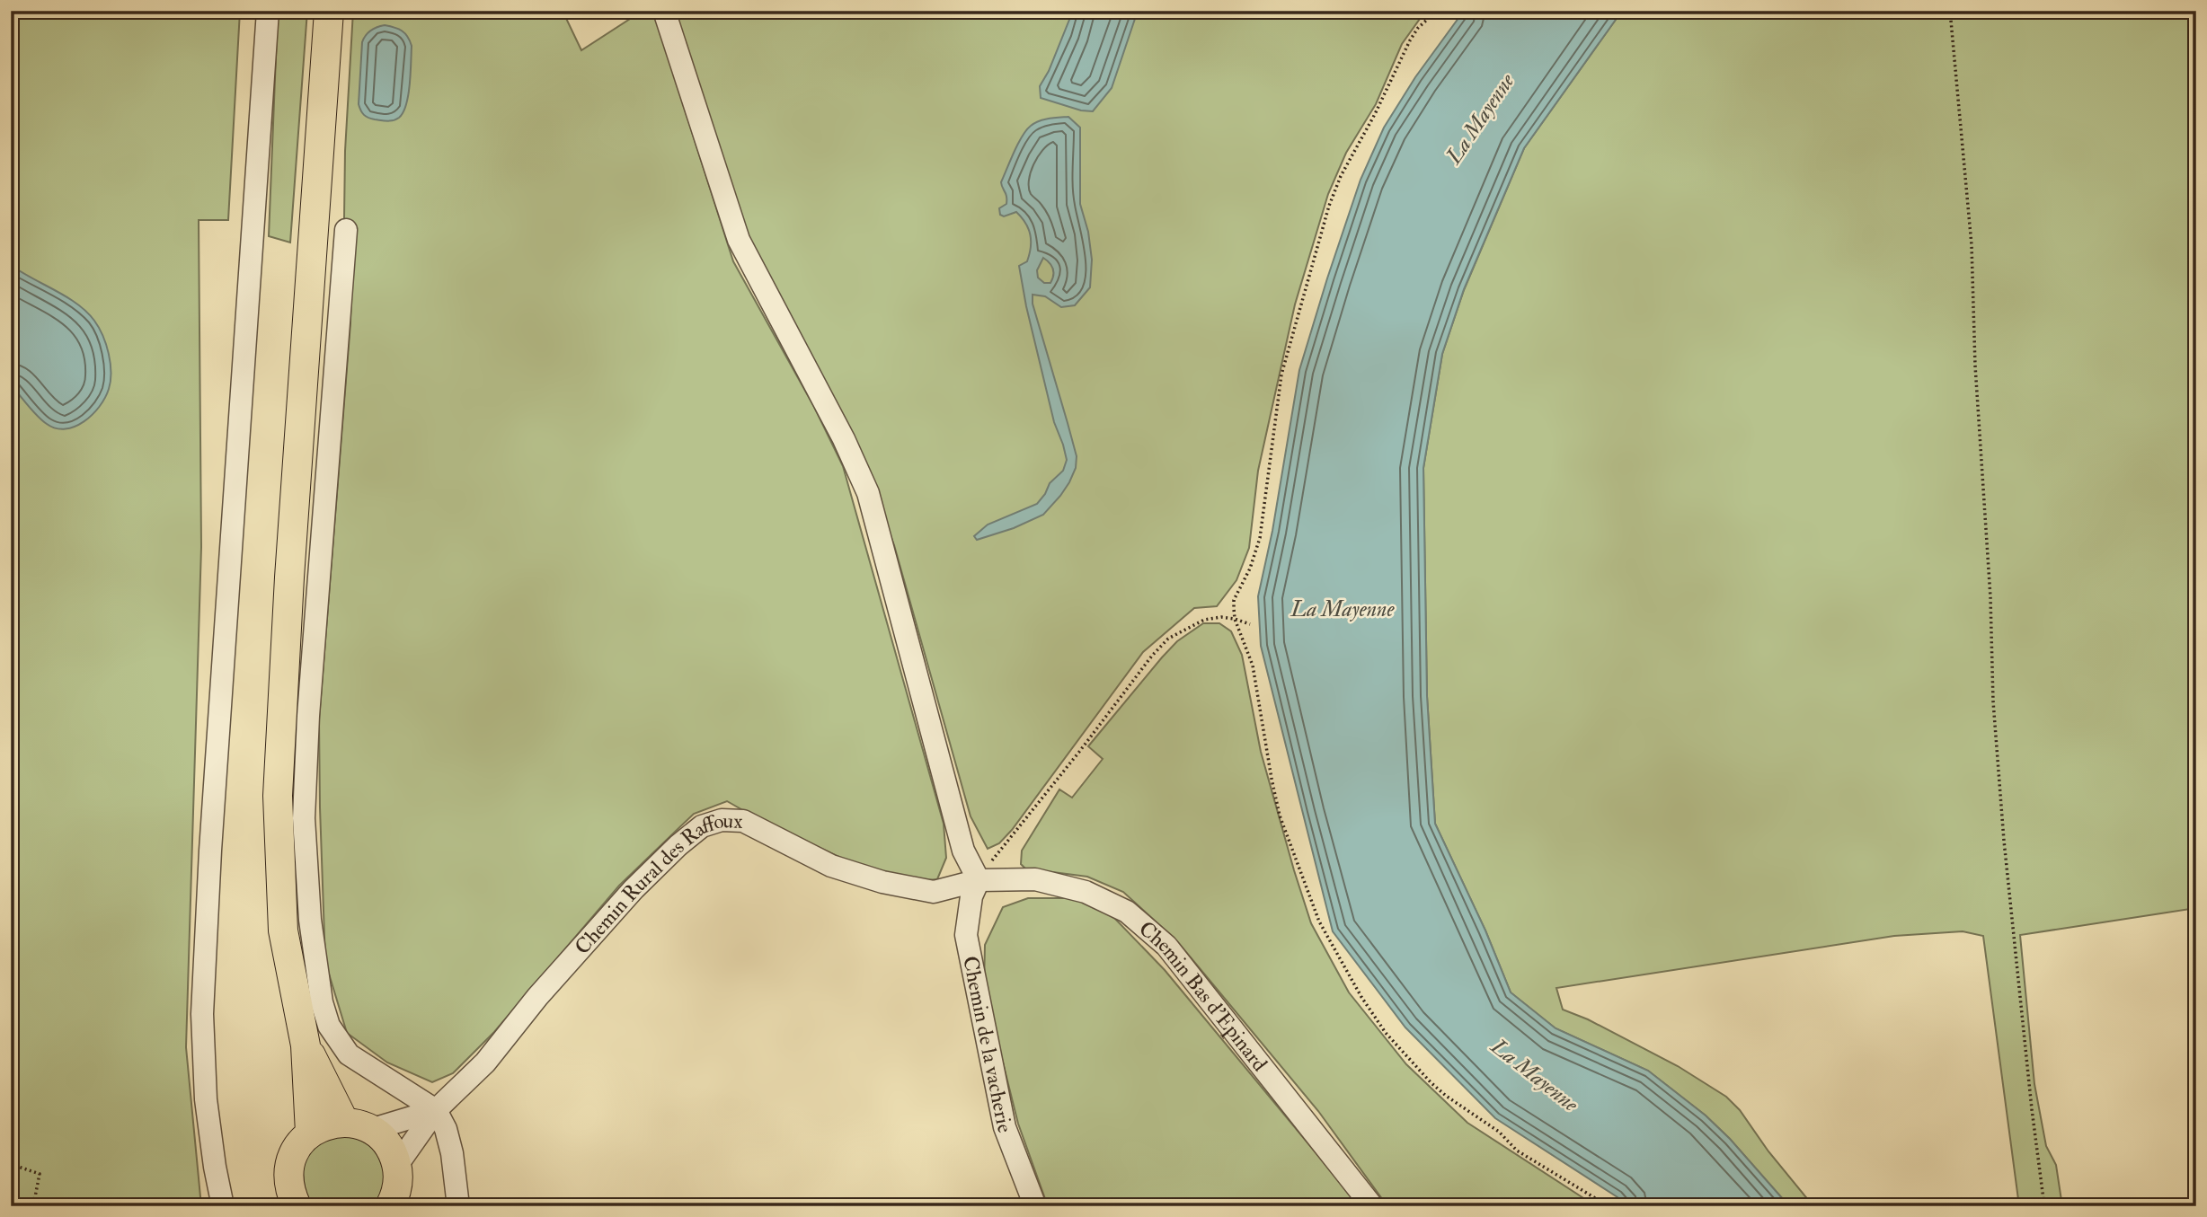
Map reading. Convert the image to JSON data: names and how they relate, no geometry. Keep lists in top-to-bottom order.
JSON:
{
  "streets": {
    "street": ["Chemin Rural des Raffoux", "Chemin Bas d'Epinard", "Chemin de la vacherie"]
  },
  "crossings": [
    ["Chemin Rural des Raffoux", "Chemin Bas d'Epinard"],
    ["Chemin Rural des Raffoux", "Chemin de la vacherie"],
    ["Chemin Bas d'Epinard", "Chemin de la vacherie"]
  ],
  "water": ["La Mayenne"]
}
